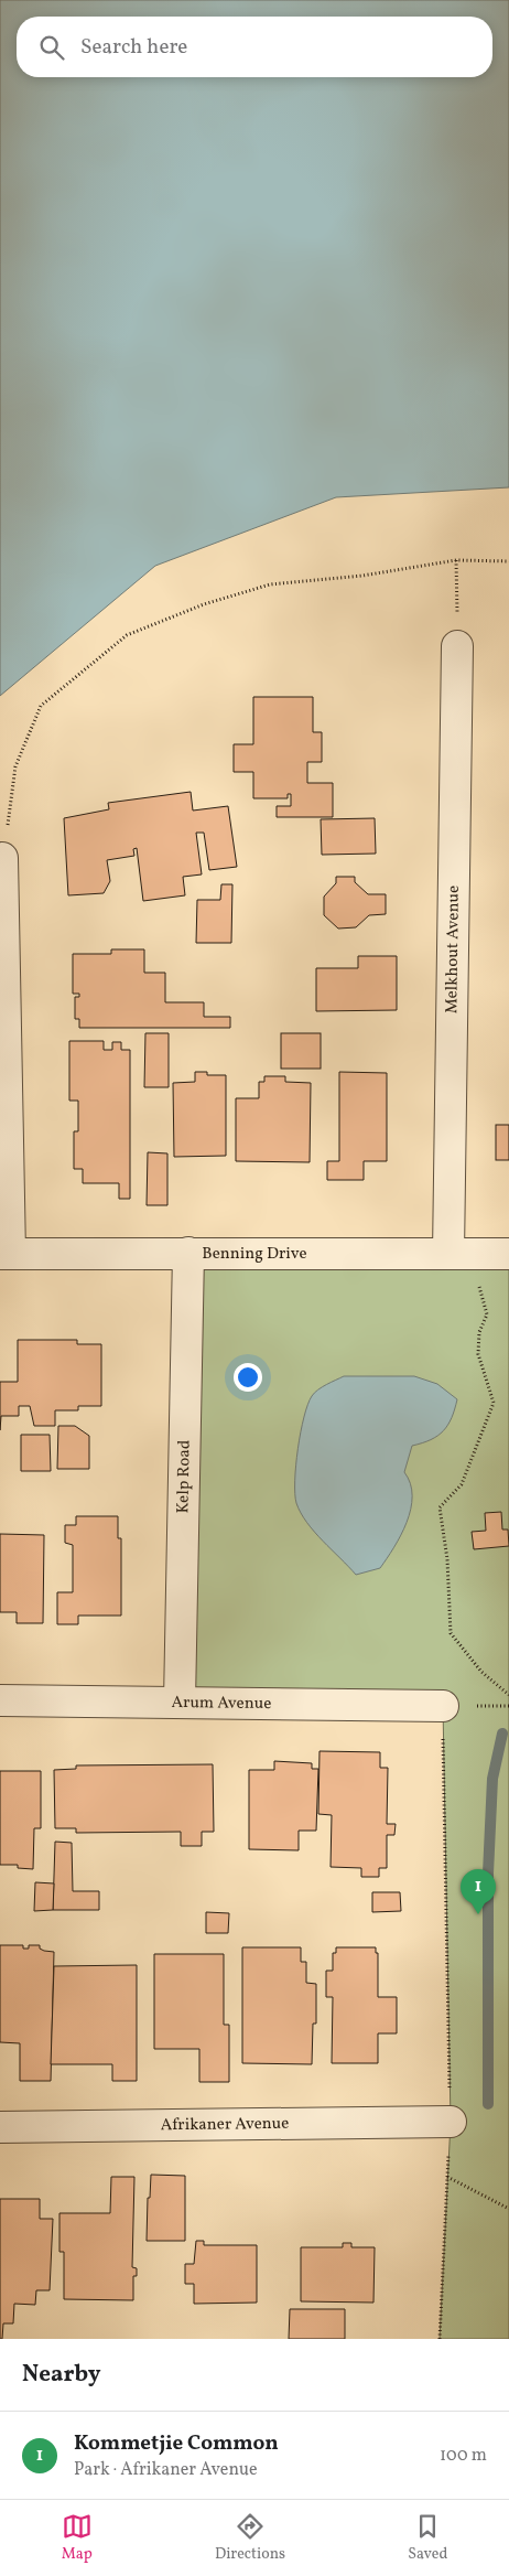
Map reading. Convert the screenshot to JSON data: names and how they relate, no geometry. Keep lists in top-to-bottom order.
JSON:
{
  "streets": {
    "street": [
      "Melkhout Avenue",
      "Benning Drive",
      "Kelp Road",
      "Arum Avenue",
      "Afrikaner Avenue"
    ]
  },
  "crossings": [
    ["Melkhout Avenue", "Benning Drive"],
    ["Benning Drive", "Kelp Road"],
    ["Kelp Road", "Arum Avenue"]
  ],
  "page": {
    "search": "Search here",
    "pins": "1",
    "heading": "Nearby",
    "list": [
      {
        "mark": "1",
        "name": "Kommetjie Common",
        "note": "Park · Afrikaner Avenue",
        "value": "100 m"
      }
    ],
    "nav": ["Map", "Directions", "Saved"]
  }
}
